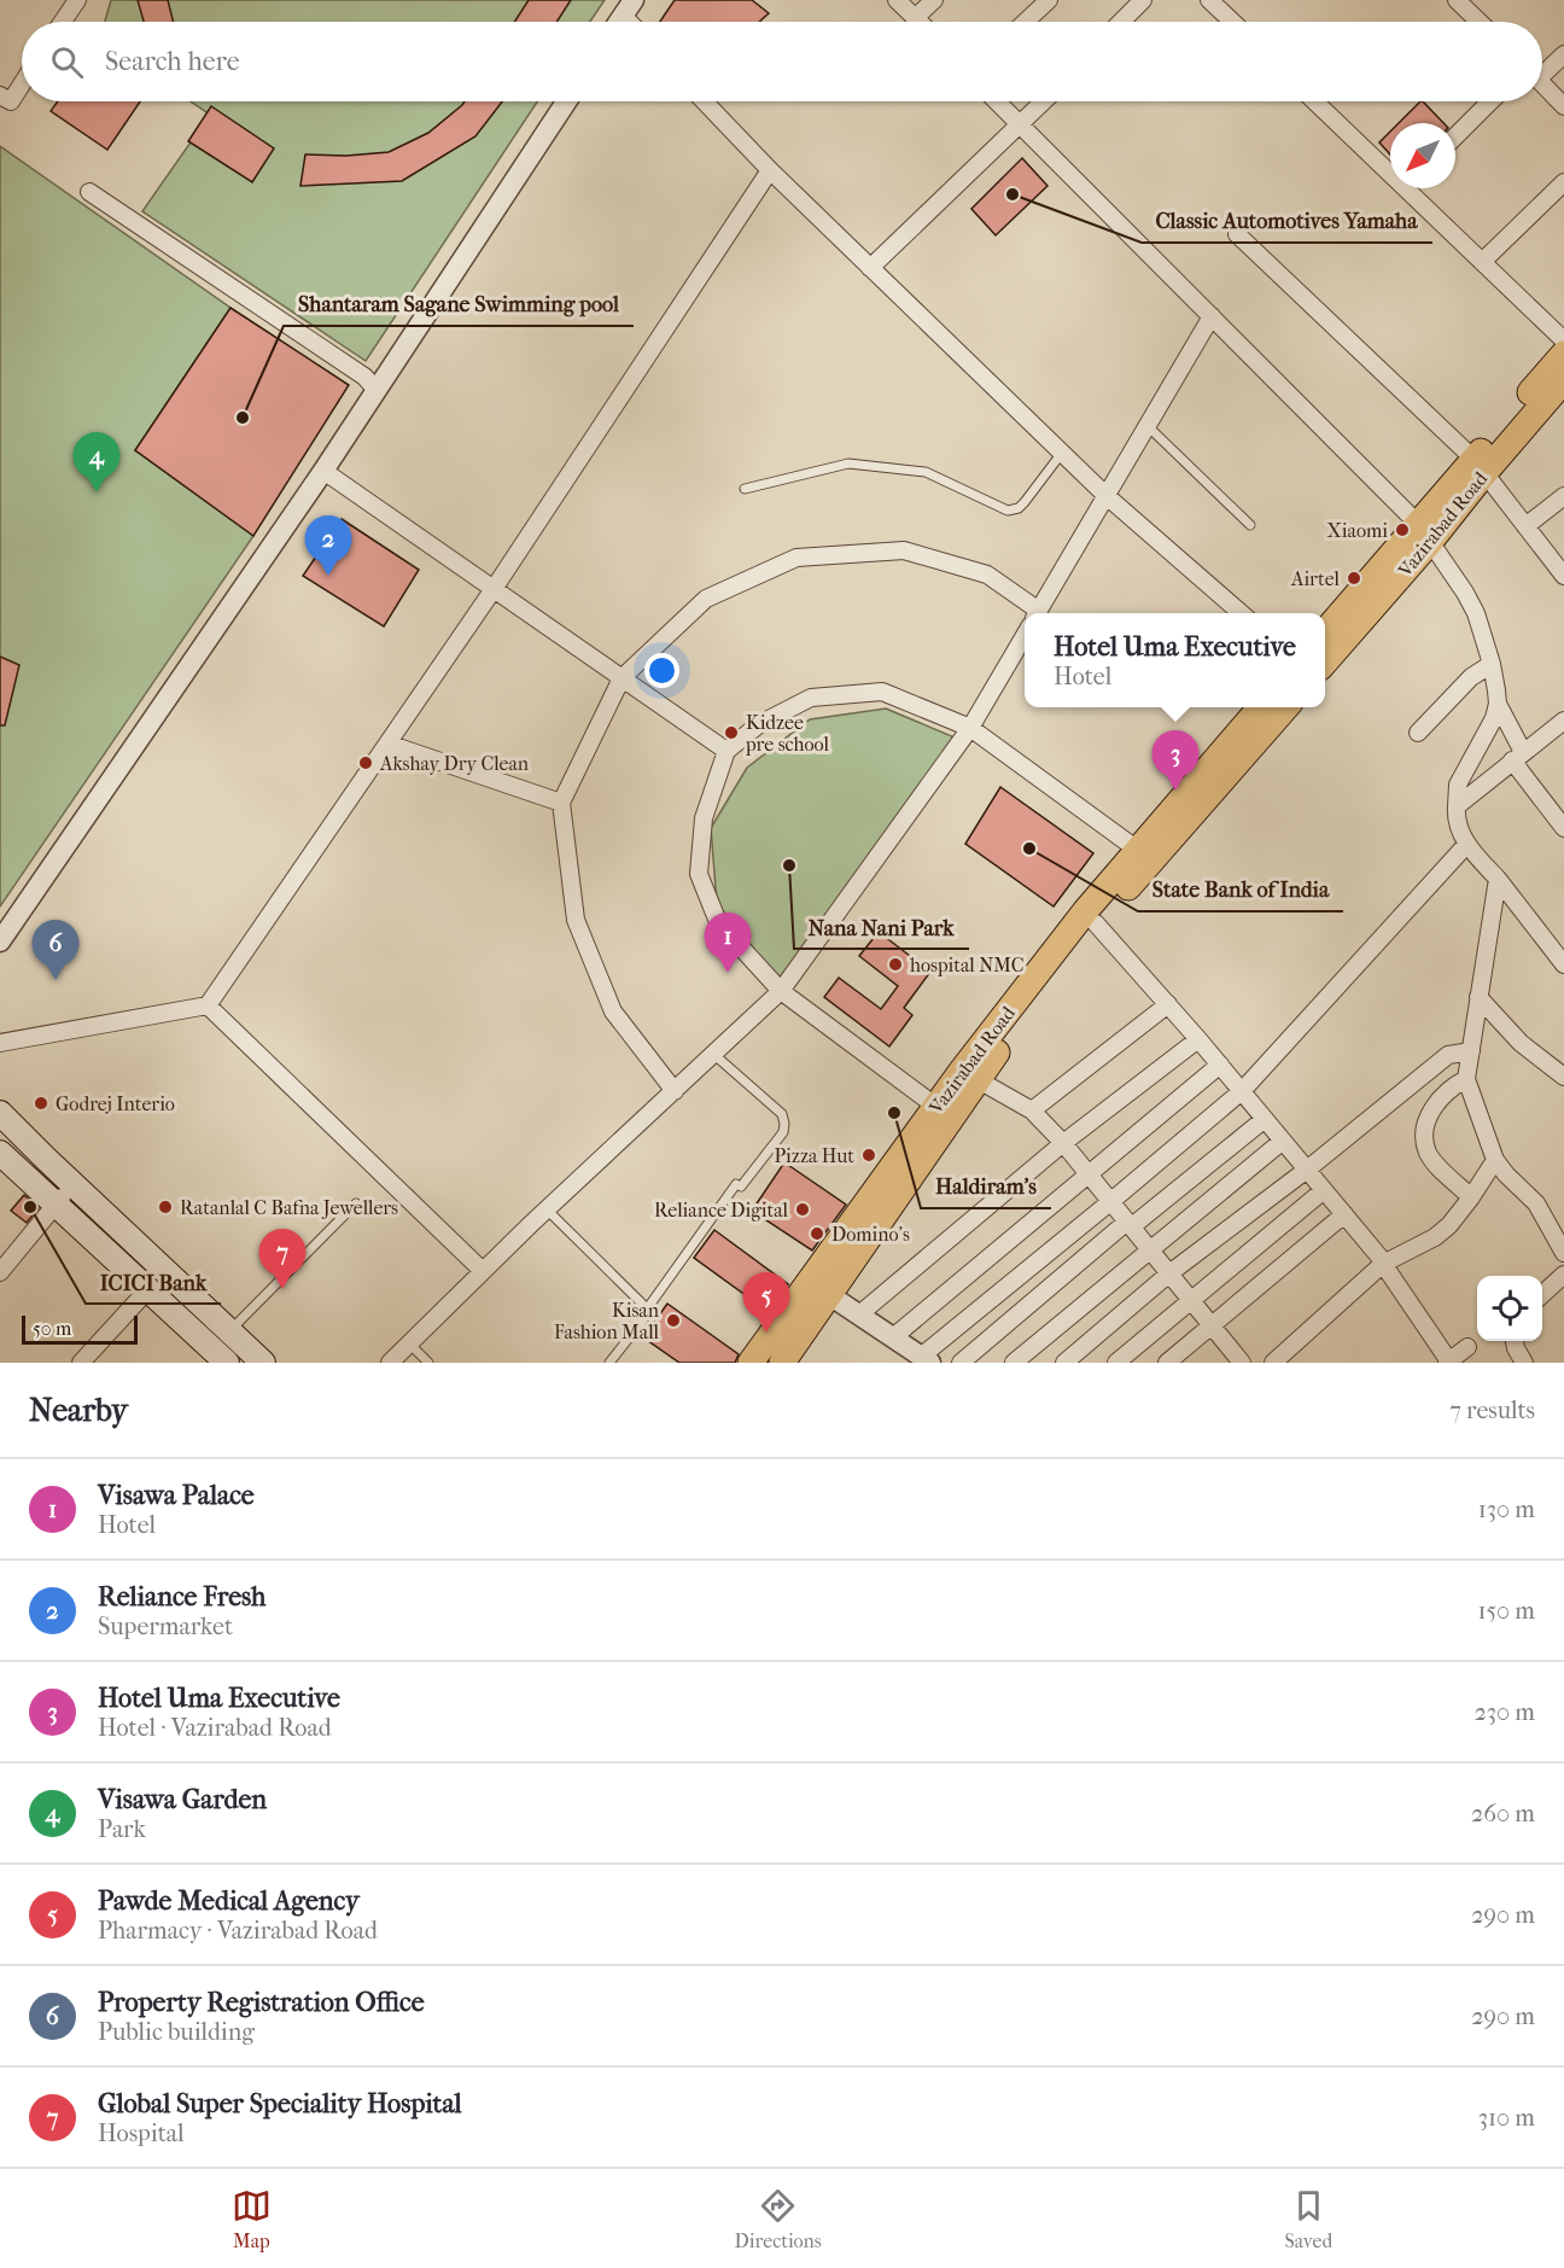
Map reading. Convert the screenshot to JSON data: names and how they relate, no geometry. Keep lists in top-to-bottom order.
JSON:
{
  "streets": {
    "main road": ["Vazirabad Road"]
  },
  "places": [
    "Classic Automotives Yamaha",
    "Shantaram Sagane Swimming pool",
    "Xiaomi",
    "Airtel",
    "Kidzee pre school",
    "Akshay Dry Clean",
    "State Bank of India",
    "Nana Nani Park",
    "hospital NMC",
    "Godrej Interio",
    "Haldiram's",
    "Pizza Hut",
    "ICICI Bank",
    "Ratanlal C Bafna Jewellers",
    "Reliance Digital",
    "Domino's",
    "Kisan Fashion Mall"
  ],
  "scale_bar": "50 m",
  "north": "bottom left",
  "page": {
    "search": "Search here",
    "pins": [
      "4",
      "2",
      "3",
      "1",
      "6",
      "7",
      "5"
    ],
    "popup": ["Hotel Uma Executive", "Hotel"],
    "scale": "50 m",
    "heading": ["Nearby", "7 results"],
    "list": [
      {
        "mark": "1",
        "name": "Visawa Palace",
        "note": "Hotel",
        "value": "130 m"
      },
      {
        "mark": "2",
        "name": "Reliance Fresh",
        "note": "Supermarket",
        "value": "150 m"
      },
      {
        "mark": "3",
        "name": "Hotel Uma Executive",
        "note": "Hotel · Vazirabad Road",
        "value": "230 m"
      },
      {
        "mark": "4",
        "name": "Visawa Garden",
        "note": "Park",
        "value": "260 m"
      },
      {
        "mark": "5",
        "name": "Pawde Medical Agency",
        "note": "Pharmacy · Vazirabad Road",
        "value": "290 m"
      },
      {
        "mark": "6",
        "name": "Property Registration Office",
        "note": "Public building",
        "value": "290 m"
      },
      {
        "mark": "7",
        "name": "Global Super Speciality Hospital",
        "note": "Hospital",
        "value": "310 m"
      }
    ],
    "nav": ["Map", "Directions", "Saved"]
  }
}
